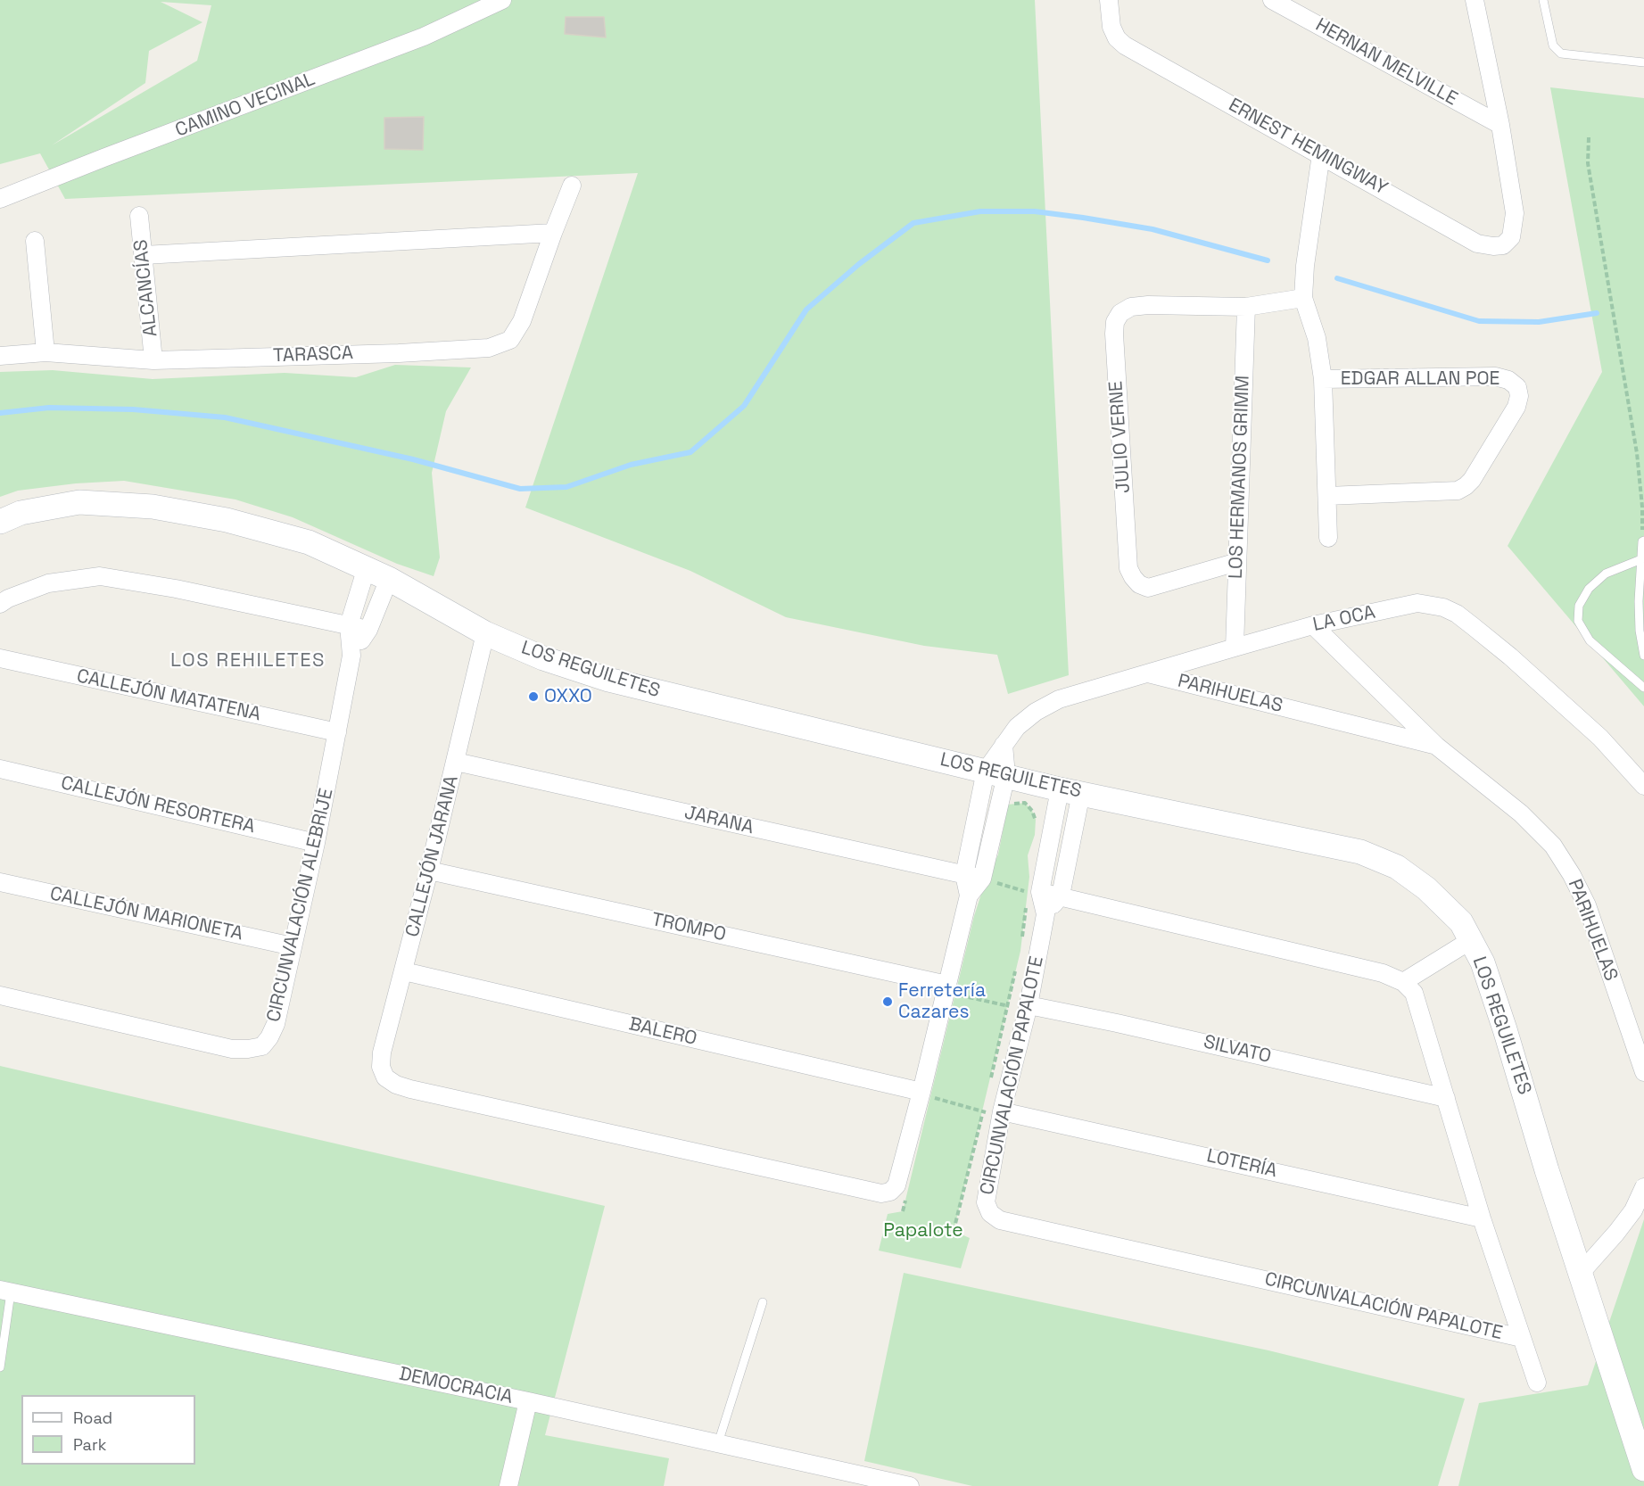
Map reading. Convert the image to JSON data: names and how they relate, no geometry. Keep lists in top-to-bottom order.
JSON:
{
  "streets": {
    "street": [
      "HERNAN MELVILLE",
      "CAMINO VECINAL",
      "ERNEST HEMINGWAY",
      "ALCANCÍAS",
      "TARASCA",
      "EDGAR ALLAN POE",
      "JULIO VERNE",
      "LOS HERMANOS GRIMM",
      "LA OCA",
      "LOS REGUILETES",
      "PARIHUELAS",
      "CALLEJÓN MATATENA",
      "CALLEJÓN RESORTERA",
      "JARANA",
      "CALLEJÓN JARANA",
      "CIRCUNVALACIÓN ALEBRIJE",
      "CALLEJÓN MARIONETA",
      "TROMPO",
      "BALERO",
      "SILVATO",
      "CIRCUNVALACIÓN PAPALOTE",
      "LOTERÍA",
      "DEMOCRACIA"
    ]
  },
  "crossings": [
    ["HERNAN MELVILLE", "ERNEST HEMINGWAY"],
    ["ALCANCÍAS", "TARASCA"],
    ["JULIO VERNE", "LOS HERMANOS GRIMM"],
    ["LOS HERMANOS GRIMM", "LA OCA"],
    ["LA OCA", "LOS REGUILETES"],
    ["LA OCA", "PARIHUELAS"],
    ["LOS REGUILETES", "CALLEJÓN JARANA"],
    ["LOS REGUILETES", "CIRCUNVALACIÓN ALEBRIJE"],
    ["CALLEJÓN MATATENA", "CIRCUNVALACIÓN ALEBRIJE"],
    ["CALLEJÓN RESORTERA", "CIRCUNVALACIÓN ALEBRIJE"],
    ["JARANA", "CALLEJÓN JARANA"],
    ["CALLEJÓN JARANA", "TROMPO"],
    ["CALLEJÓN JARANA", "BALERO"],
    ["CIRCUNVALACIÓN ALEBRIJE", "CALLEJÓN MARIONETA"],
    ["SILVATO", "CIRCUNVALACIÓN PAPALOTE"],
    ["CIRCUNVALACIÓN PAPALOTE", "LOTERÍA"]
  ],
  "districts": ["LOS REHILETES"],
  "parks": ["Papalote"],
  "places": ["OXXO", "Ferretería Cazares"],
  "legend": ["Road", "Park"]
}
